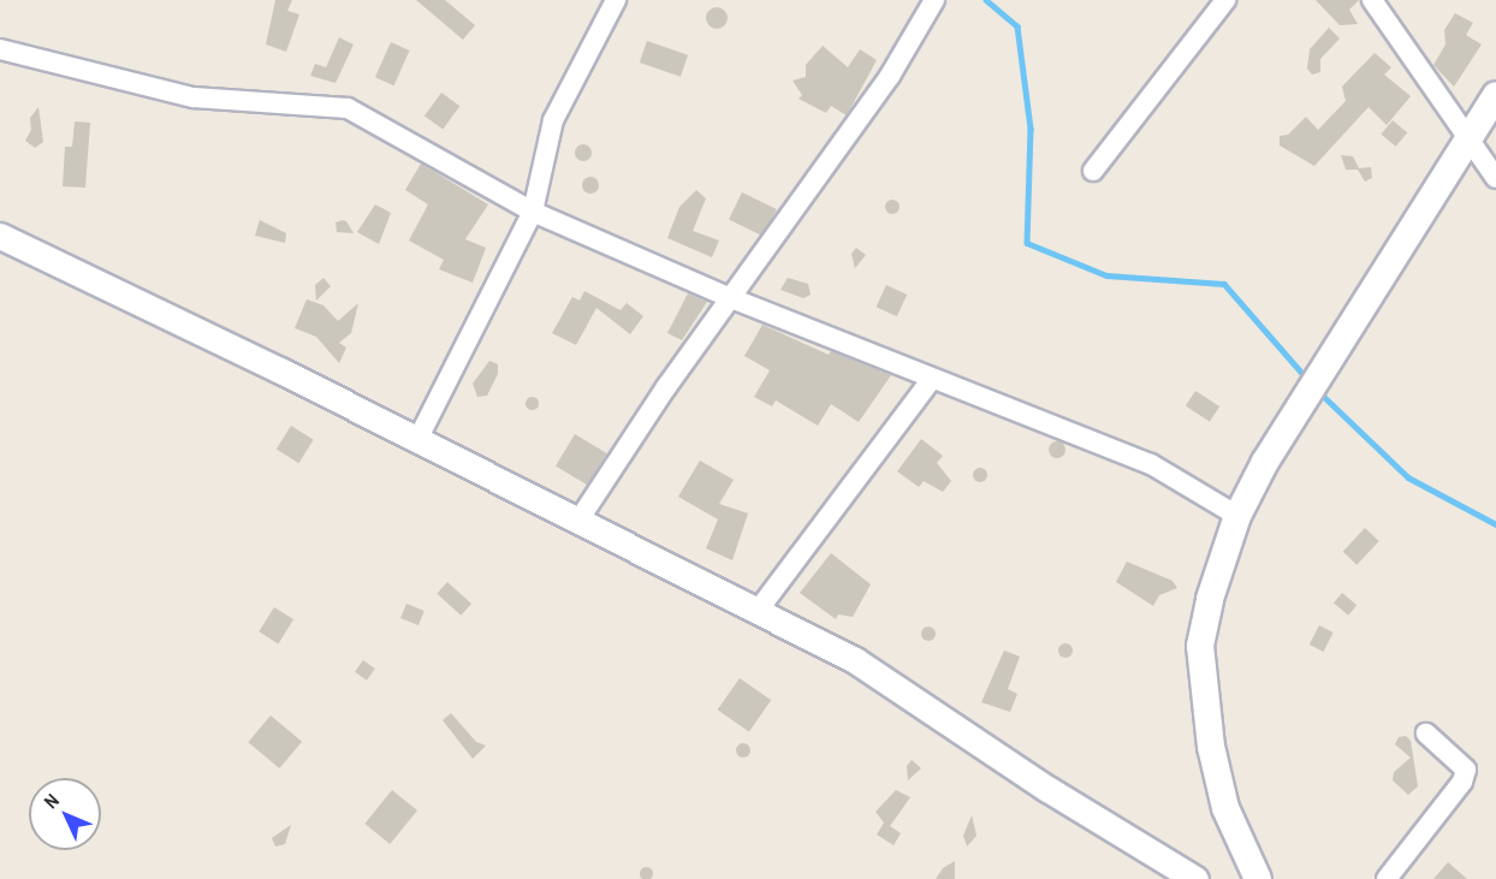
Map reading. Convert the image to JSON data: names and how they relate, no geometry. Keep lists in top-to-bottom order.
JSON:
{
  "north": "top left"
}
